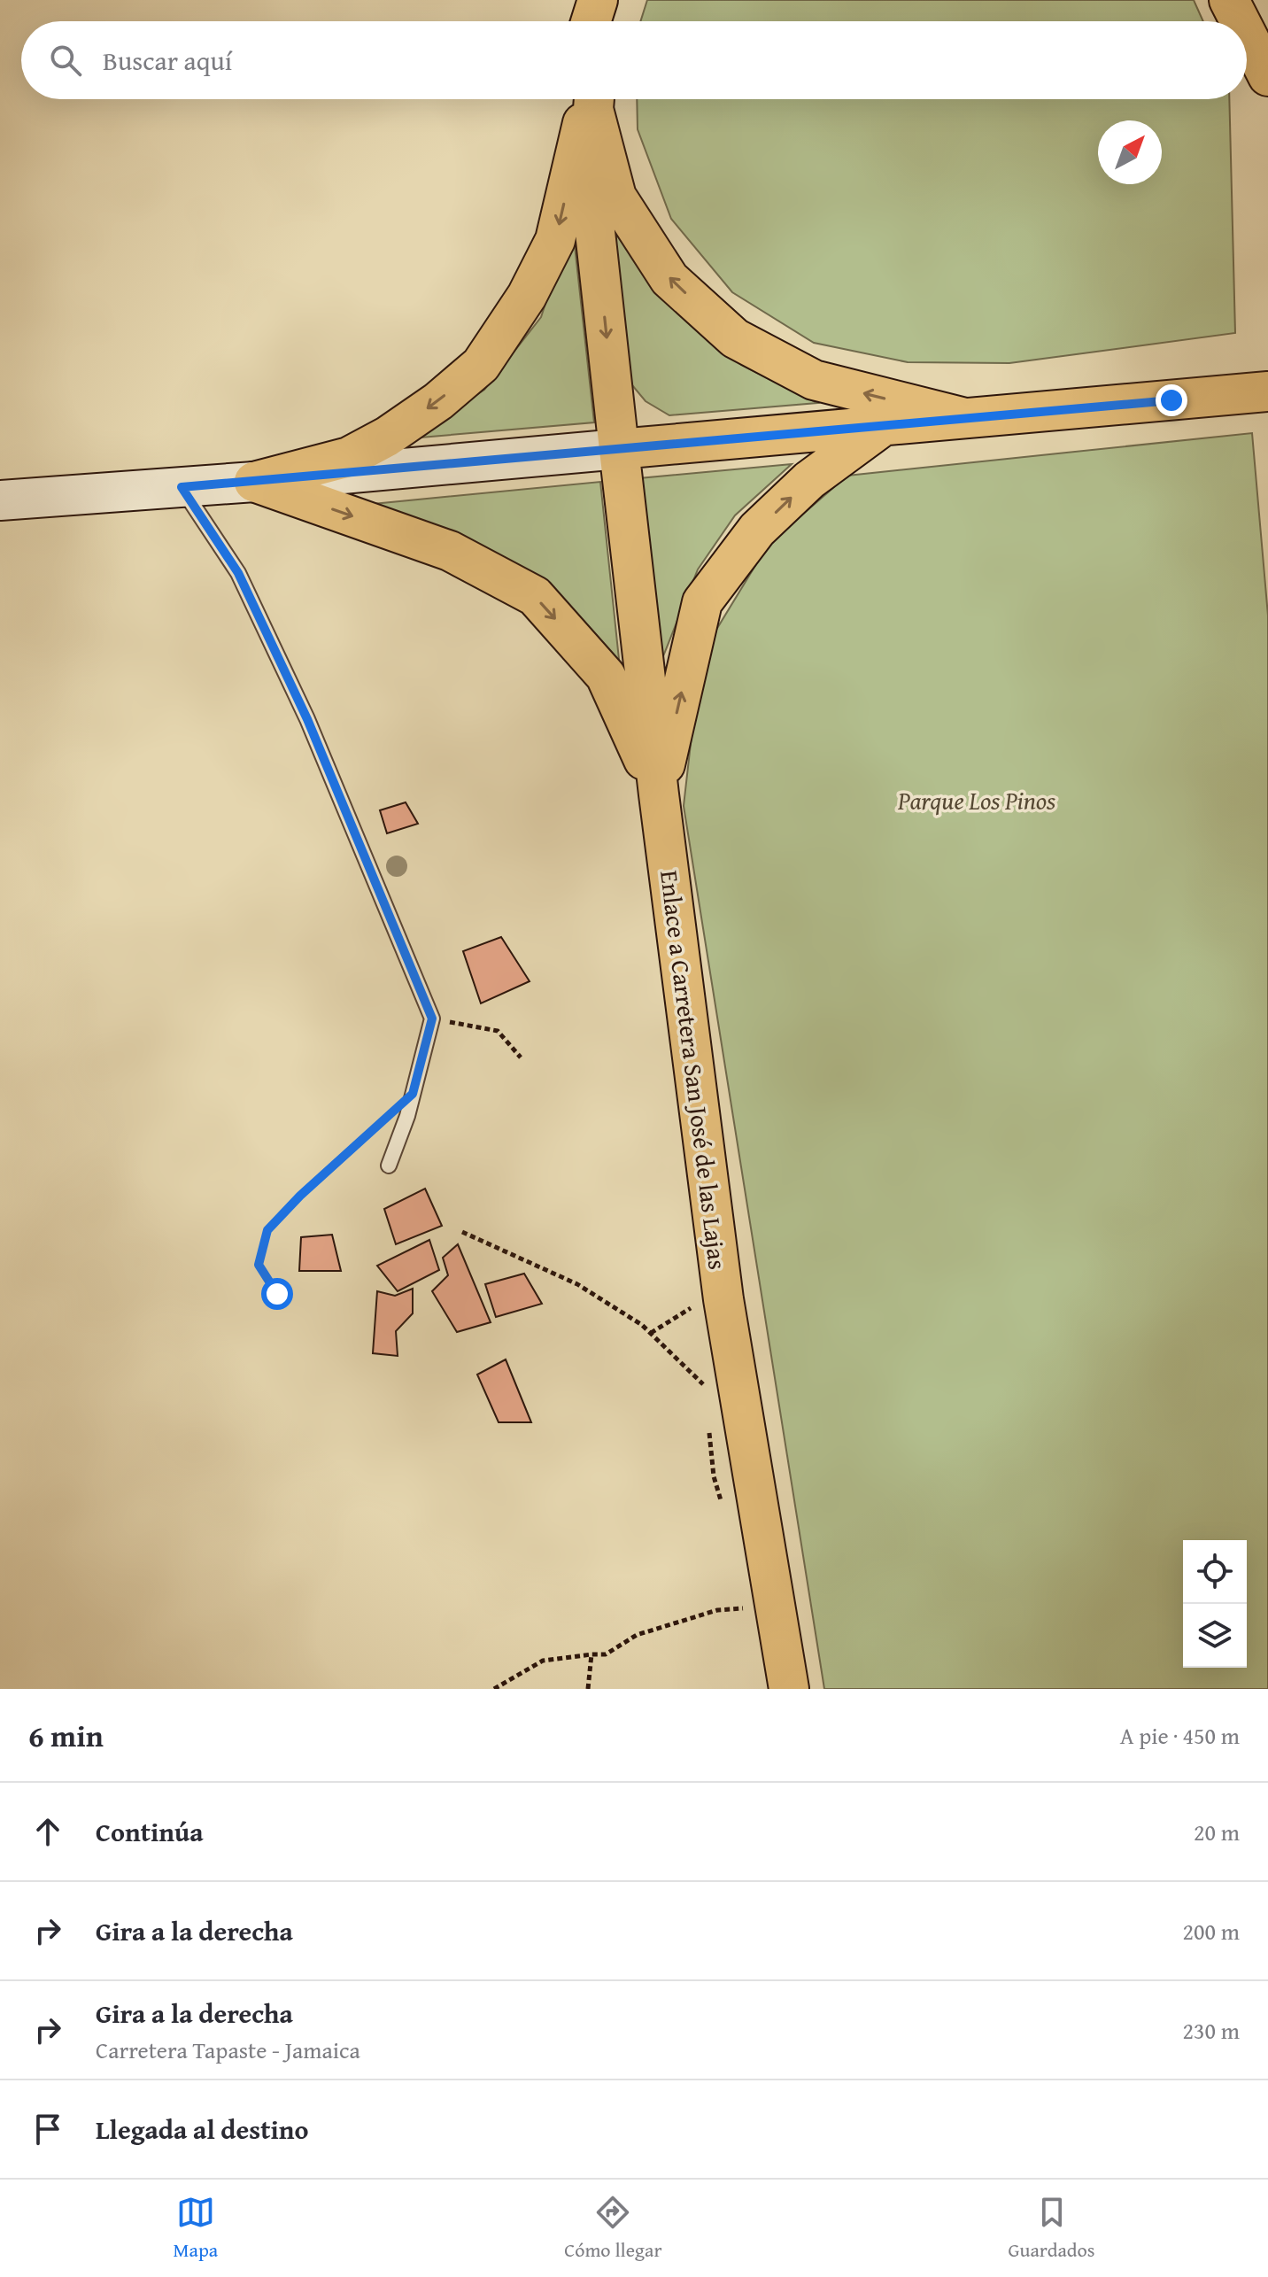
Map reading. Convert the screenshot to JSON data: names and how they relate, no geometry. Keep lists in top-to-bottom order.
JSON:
{
  "streets": {
    "main road": ["Enlace a Carretera San José de las Lajas"]
  },
  "parks": ["Parque Los Pinos"],
  "north": "top right",
  "page": {
    "search": "Buscar aquí",
    "heading": ["6 min", "A pie · 450 m"],
    "list": [
      ["Continúa", "20 m"],
      ["Gira a la derecha", "200 m"],
      ["Gira a la derecha", "Carretera Tapaste - Jamaica", "230 m"],
      "Llegada al destino"
    ],
    "nav": ["Mapa", "Cómo llegar", "Guardados"]
  }
}
